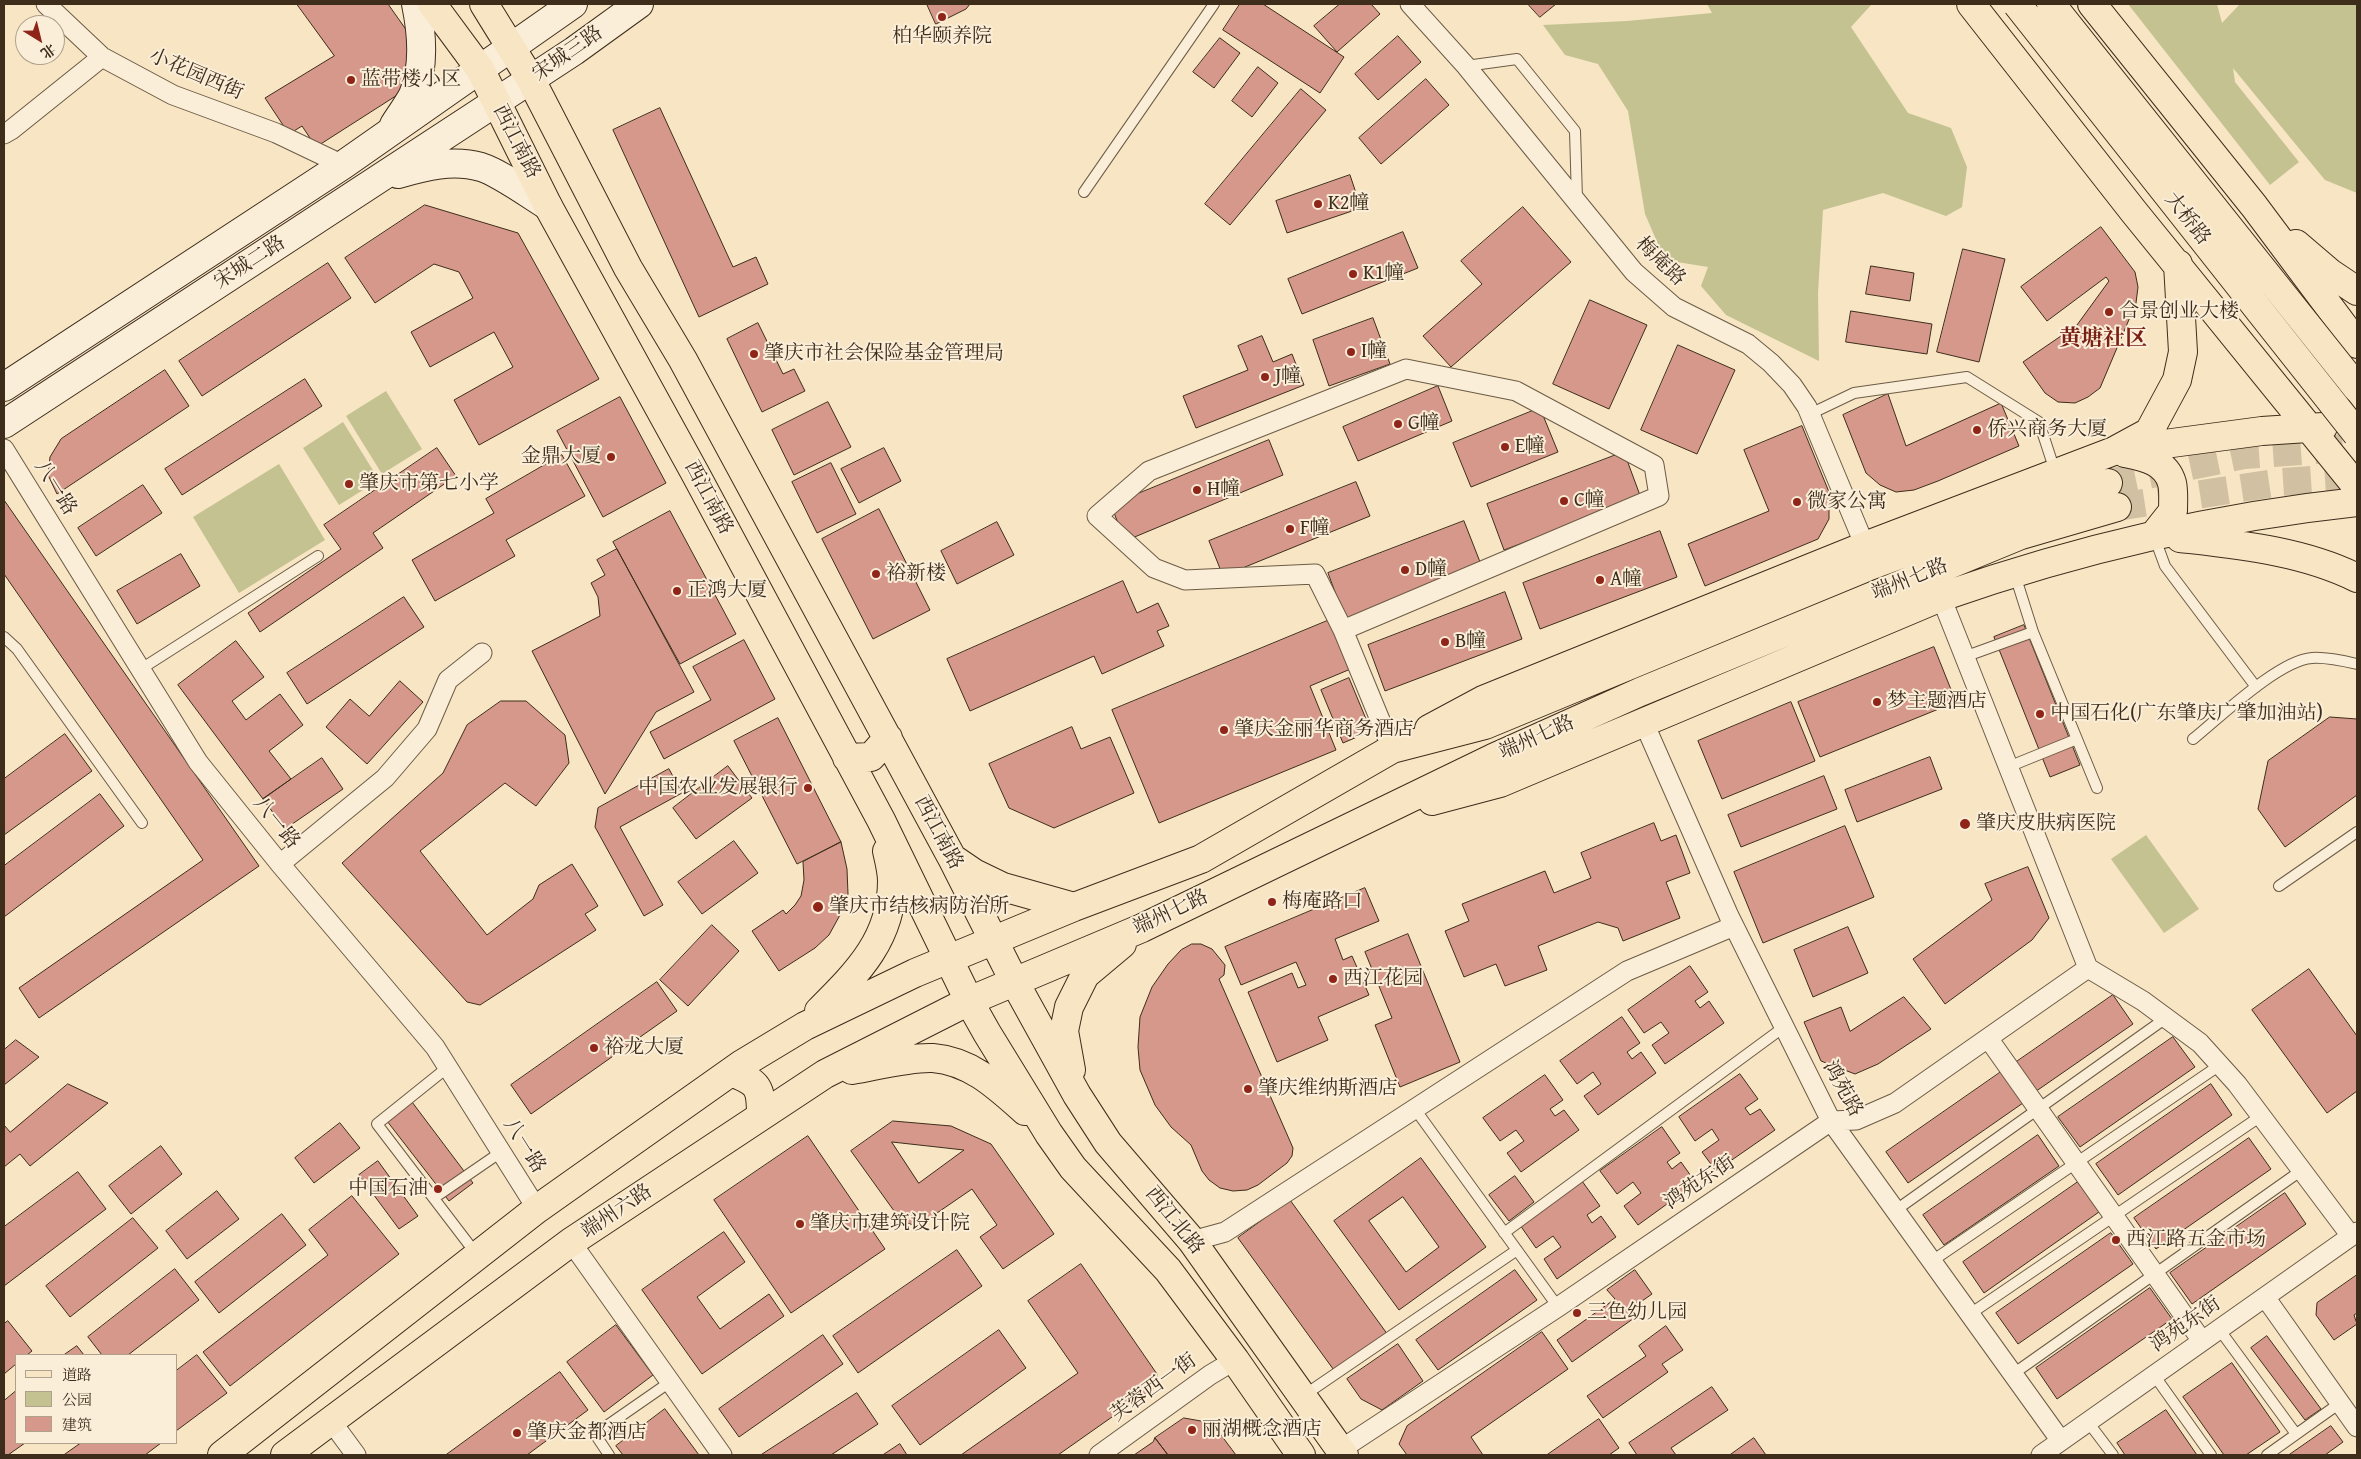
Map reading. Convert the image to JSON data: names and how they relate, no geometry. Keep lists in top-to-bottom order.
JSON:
{
  "streets": {
    "main road": [
      "宋城三路",
      "西江南路",
      "大桥路",
      "宋城二路",
      "端州七路",
      "端州六路",
      "西江北路"
    ],
    "street": [
      "小花园西街",
      "梅庵路",
      "八一路",
      "鸿苑路",
      "鸿苑东街",
      "芙蓉西一街"
    ]
  },
  "crossings": [
    ["宋城三路", "西江南路"],
    ["宋城三路", "宋城二路"],
    ["小花园西街", "宋城二路"],
    ["西江南路", "宋城二路"],
    ["西江南路", "端州七路"],
    ["西江南路", "端州六路"],
    ["西江南路", "西江北路"],
    ["端州七路", "端州六路"],
    ["端州七路", "西江北路"],
    ["鸿苑路", "鸿苑东街"],
    ["鸿苑东街", "西江北路"],
    ["端州六路", "西江北路"],
    ["西江北路", "芙蓉西一街"]
  ],
  "districts": ["黄塘社区"],
  "places": [
    "柏华颐养院",
    "蓝带楼小区",
    "K2幢",
    "K1幢",
    "合景创业大楼",
    "I幢",
    "肇庆市社会保险基金管理局",
    "J幢",
    "G幢",
    "侨兴商务大厦",
    "E幢",
    "金鼎大厦",
    "肇庆市第七小学",
    "H幢",
    "C幢",
    "微家公寓",
    "F幢",
    "D幢",
    "裕新楼",
    "A幢",
    "正鸿大厦",
    "B幢",
    "梦主题酒店",
    "中国石化(广东肇庆广肇加油站)",
    "肇庆金丽华商务酒店",
    "中国农业发展银行",
    "肇庆皮肤病医院",
    "梅庵路口",
    "肇庆市结核病防治所",
    "西江花园",
    "裕龙大厦",
    "肇庆维纳斯酒店",
    "中国石油",
    "肇庆市建筑设计院",
    "西江路五金市场",
    "三色幼儿园",
    "丽湖概念酒店",
    "肇庆金都酒店"
  ],
  "legend": ["道路", "公园", "建筑"],
  "north": "bottom right"
}
